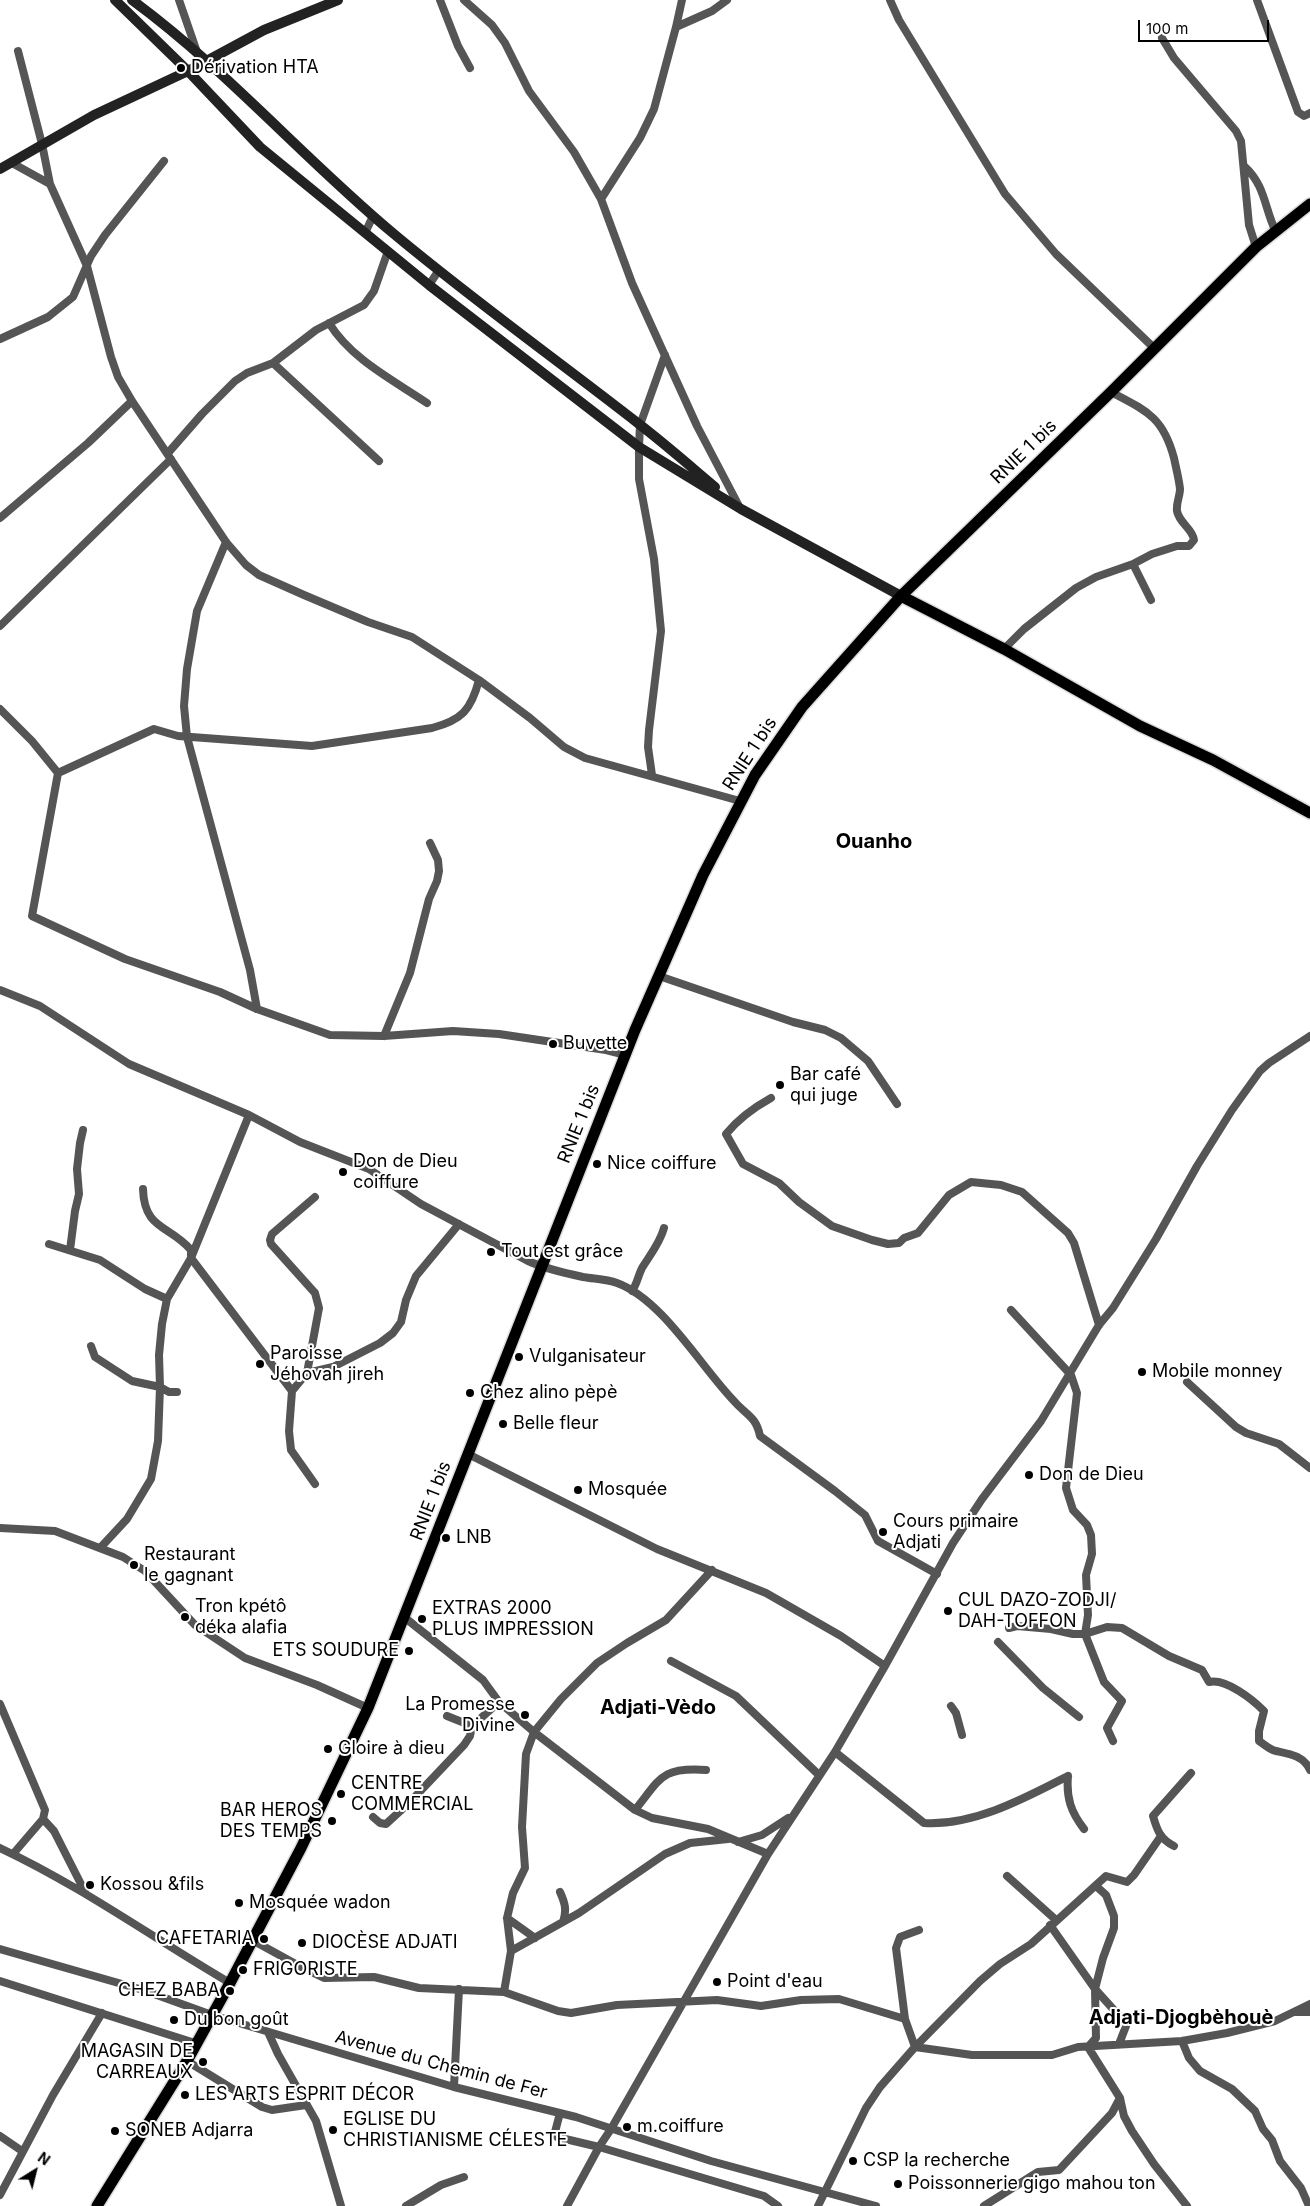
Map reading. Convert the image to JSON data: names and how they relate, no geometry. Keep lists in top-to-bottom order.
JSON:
{
  "streets": {
    "main road": ["RNIE 1 bis"],
    "street": ["Avenue du Chemin de Fer"]
  },
  "crossings": [
    ["RNIE 1 bis", "Avenue du Chemin de Fer"]
  ],
  "districts": ["Ouanho", "Adjati-Vèdo", "Adjati-Djogbèhouè"],
  "places": [
    "Dérivation HTA",
    "Buvette",
    "Bar café qui juge",
    "Nice coiffure",
    "Don de Dieu coiffure",
    "Tout est grâce",
    "Vulganisateur",
    "Paroisse Jéhovah jireh",
    "Mobile monney",
    "Chez alino pèpè",
    "Belle fleur",
    "Don de Dieu",
    "Mosquée",
    "Cours primaire Adjati",
    "LNB",
    "Restaurant le gagnant",
    "CUL DAZO-ZODJI/ DAH-TOFFON",
    "Tron kpétô déka alafia",
    "EXTRAS 2000 PLUS IMPRESSION",
    "ETS SOUDURE",
    "La Promesse Divine",
    "Gloire à dieu",
    "CENTRE COMMERCIAL",
    "BAR HEROS DES TEMPS",
    "Kossou &fils",
    "Mosquée wadon",
    "CAFETARIA",
    "DIOCÈSE ADJATI",
    "FRIGORISTE",
    "Point d'eau",
    "CHEZ BABA",
    "Du bon goût",
    "MAGASIN DE CARREAUX",
    "LES ARTS ESPRIT DÉCOR",
    "m.coiffure",
    "EGLISE DU CHRISTIANISME CÉLESTE",
    "SONEB Adjarra",
    "CSP la recherche",
    "Poissonnerie gigo mahou ton"
  ],
  "scale_bar": "100 m",
  "north": "top right"
}
